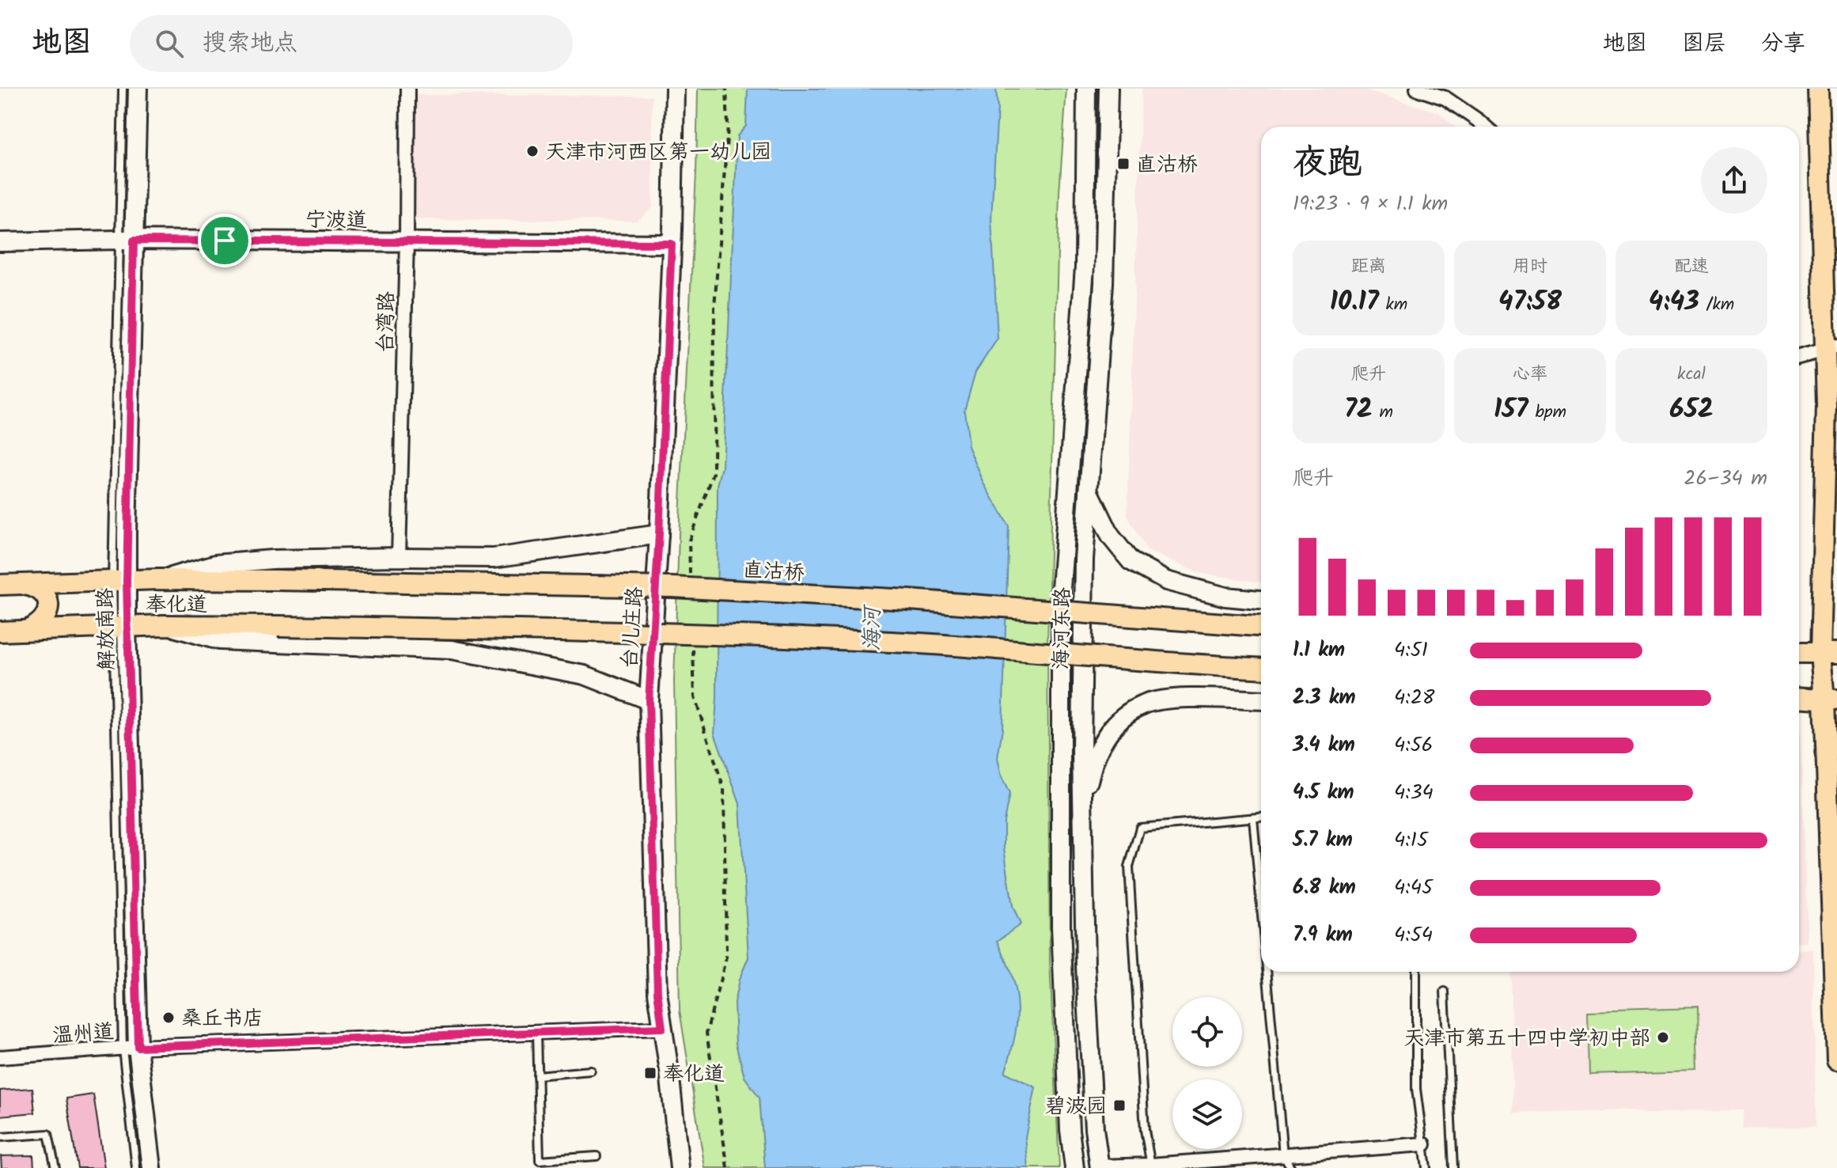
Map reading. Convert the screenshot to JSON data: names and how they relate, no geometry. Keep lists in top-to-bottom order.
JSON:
{
  "streets": {
    "main road": [
      "宁波道",
      "直沽桥",
      "奉化道",
      "台儿庄路",
      "海河东路",
      "解放南路"
    ],
    "street": ["台湾路", "温州道"]
  },
  "crossings": [
    ["宁波道", "台湾路"],
    ["宁波道", "台儿庄路"],
    ["宁波道", "解放南路"],
    ["直沽桥", "奉化道"],
    ["奉化道", "解放南路"],
    ["台儿庄路", "温州道"],
    ["解放南路", "温州道"]
  ],
  "water": ["海河"],
  "places": {
    "other": ["天津市河西区第一幼儿园", "桑丘书店", "天津市第五十四中学初中部"],
    "transit": ["直沽桥", "奉化道", "碧波园"]
  },
  "page": {
    "header": "地图",
    "search": "搜索地点",
    "nav": ["地图", "图层", "分享"],
    "heading": ["夜跑", "19:23 · 9 × 1.1 km"],
    "stats": [
      ["距离", "10.17 km"],
      ["用时", "47:58"],
      ["配速", "4:43 /km"],
      ["爬升", "72 m"],
      ["心率", "157 bpm"],
      ["kcal", "652"]
    ],
    "chart": ["爬升", "26–34 m"],
    "list": [
      {
        "name": "1.1 km",
        "note": "4:51"
      },
      {
        "name": "2.3 km",
        "note": "4:28"
      },
      {
        "name": "3.4 km",
        "note": "4:56"
      },
      {
        "name": "4.5 km",
        "note": "4:34"
      },
      {
        "name": "5.7 km",
        "note": "4:15"
      },
      {
        "name": "6.8 km",
        "note": "4:45"
      },
      {
        "name": "7.9 km",
        "note": "4:54"
      }
    ]
  }
}
